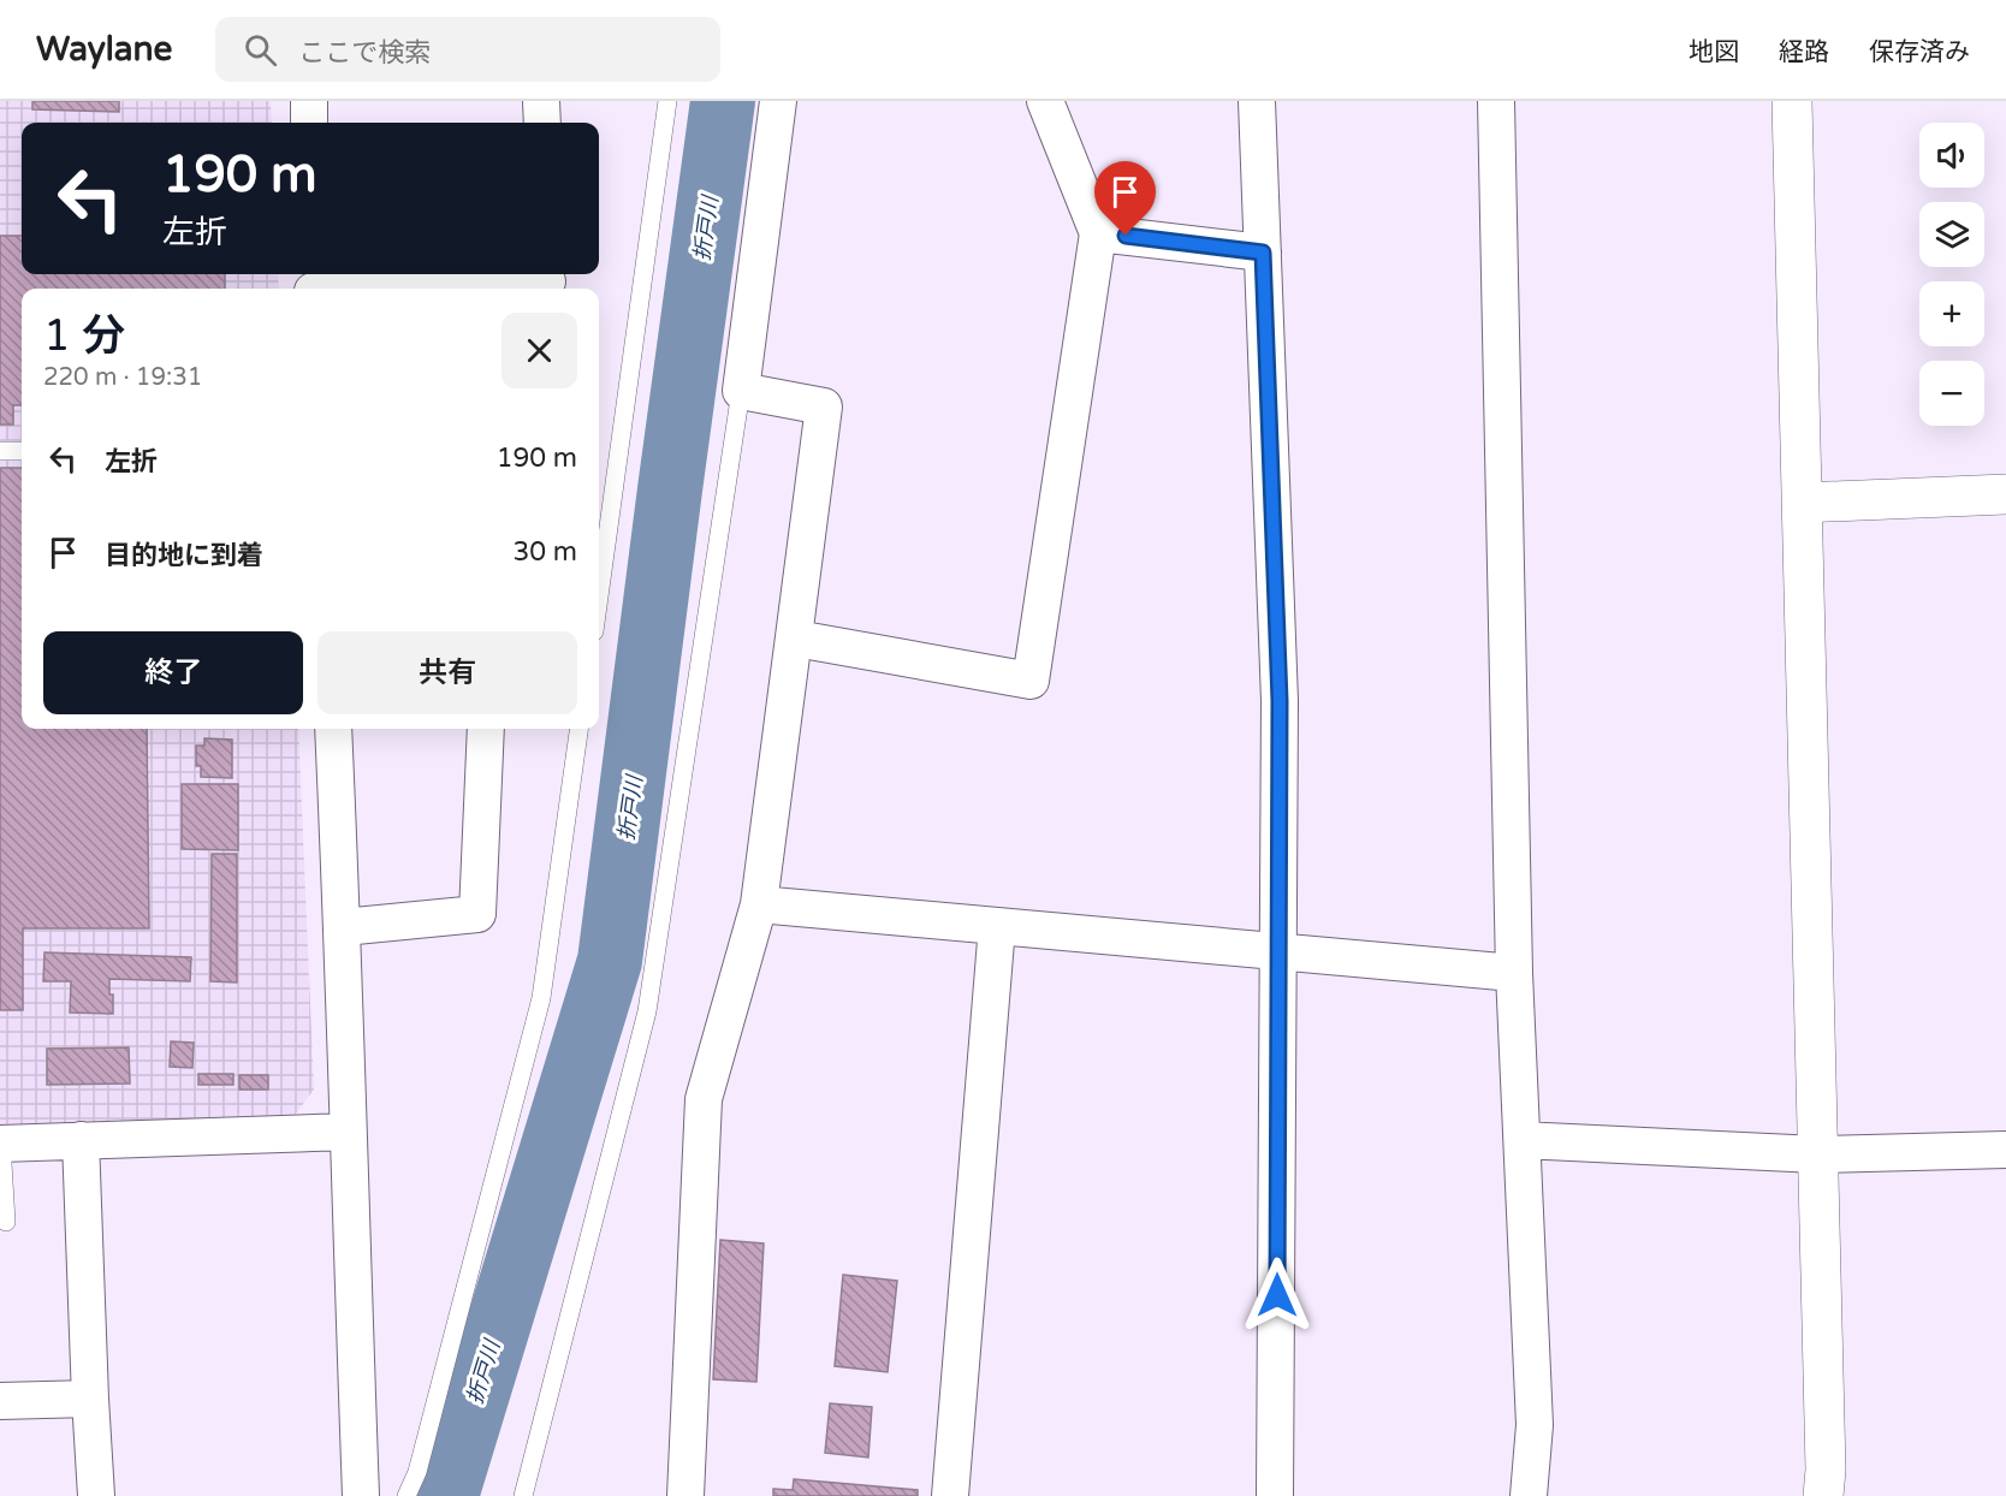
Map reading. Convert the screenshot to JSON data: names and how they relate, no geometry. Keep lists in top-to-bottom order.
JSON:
{
  "water": ["折戸川"],
  "page": {
    "header": "Waylane",
    "search": "ここで検索",
    "nav": ["地図", "経路", "保存済み"],
    "map_buttons": ["+", "−"],
    "turn": ["190 m", "左折"],
    "heading": ["1 分", "220 m · 19:31"],
    "list": [
      {
        "name": "左折",
        "value": "190 m"
      },
      {
        "name": "目的地に到着",
        "value": "30 m"
      }
    ],
    "buttons": ["終了", "共有"]
  }
}
